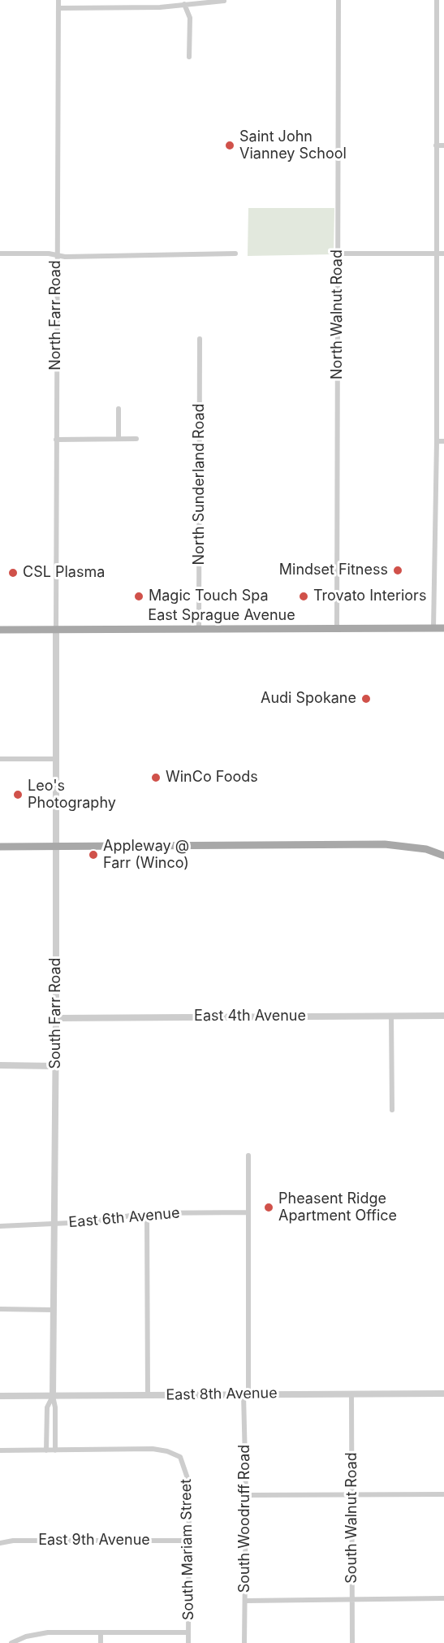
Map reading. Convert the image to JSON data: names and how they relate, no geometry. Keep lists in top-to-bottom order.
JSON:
{
  "streets": {
    "main road": ["East Sprague Avenue"],
    "street": [
      "North Walnut Road",
      "North Farr Road",
      "North Sunderland Road",
      "South Farr Road",
      "East 4th Avenue",
      "East 6th Avenue",
      "East 8th Avenue",
      "South Walnut Road",
      "South Woodruff Road",
      "East 9th Avenue",
      "South Mariam Street"
    ]
  },
  "crossings": [
    ["North Walnut Road", "East Sprague Avenue"],
    ["North Farr Road", "East Sprague Avenue"],
    ["North Farr Road", "South Farr Road"],
    ["North Sunderland Road", "East Sprague Avenue"],
    ["East Sprague Avenue", "South Farr Road"],
    ["South Farr Road", "East 4th Avenue"],
    ["South Farr Road", "East 6th Avenue"],
    ["South Farr Road", "East 8th Avenue"],
    ["South Farr Road", "South Mariam Street"],
    ["East 6th Avenue", "South Woodruff Road"],
    ["East 8th Avenue", "South Walnut Road"],
    ["East 8th Avenue", "South Woodruff Road"],
    ["East 9th Avenue", "South Mariam Street"]
  ],
  "places": [
    "Saint John Vianney School",
    "Mindset Fitness",
    "CSL Plasma",
    "Magic Touch Spa",
    "Trovato Interiors",
    "Audi Spokane",
    "WinCo Foods",
    "Leo's Photography",
    "Appleway @ Farr (Winco)",
    "Pheasent Ridge Apartment Office"
  ]
}
